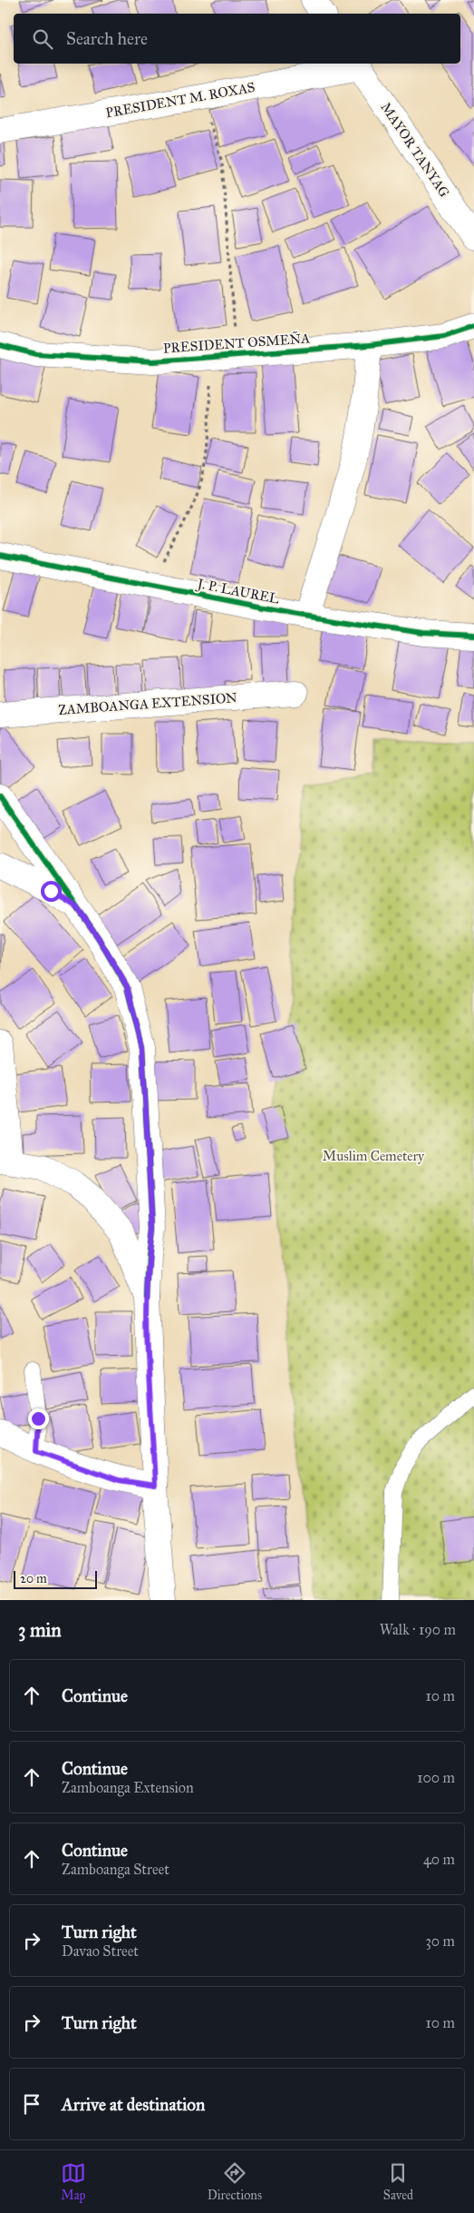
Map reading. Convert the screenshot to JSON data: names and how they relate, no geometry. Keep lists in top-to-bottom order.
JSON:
{
  "streets": {
    "street": [
      "PRESIDENT M. ROXAS",
      "MAYOR TANYAG",
      "PRESIDENT OSMEÑA",
      "J. P. LAUREL",
      "ZAMBOANGA EXTENSION"
    ]
  },
  "crossings": [
    ["PRESIDENT M. ROXAS", "MAYOR TANYAG"]
  ],
  "parks": ["Muslim Cemetery"],
  "scale_bar": "20 m",
  "page": {
    "search": "Search here",
    "scale": "20 m",
    "heading": ["3 min", "Walk · 190 m"],
    "list": [
      ["Continue", "10 m"],
      ["Continue", "Zamboanga Extension", "100 m"],
      ["Continue", "Zamboanga Street", "40 m"],
      ["Turn right", "Davao Street", "30 m"],
      ["Turn right", "10 m"],
      "Arrive at destination"
    ],
    "nav": ["Map", "Directions", "Saved"]
  }
}
